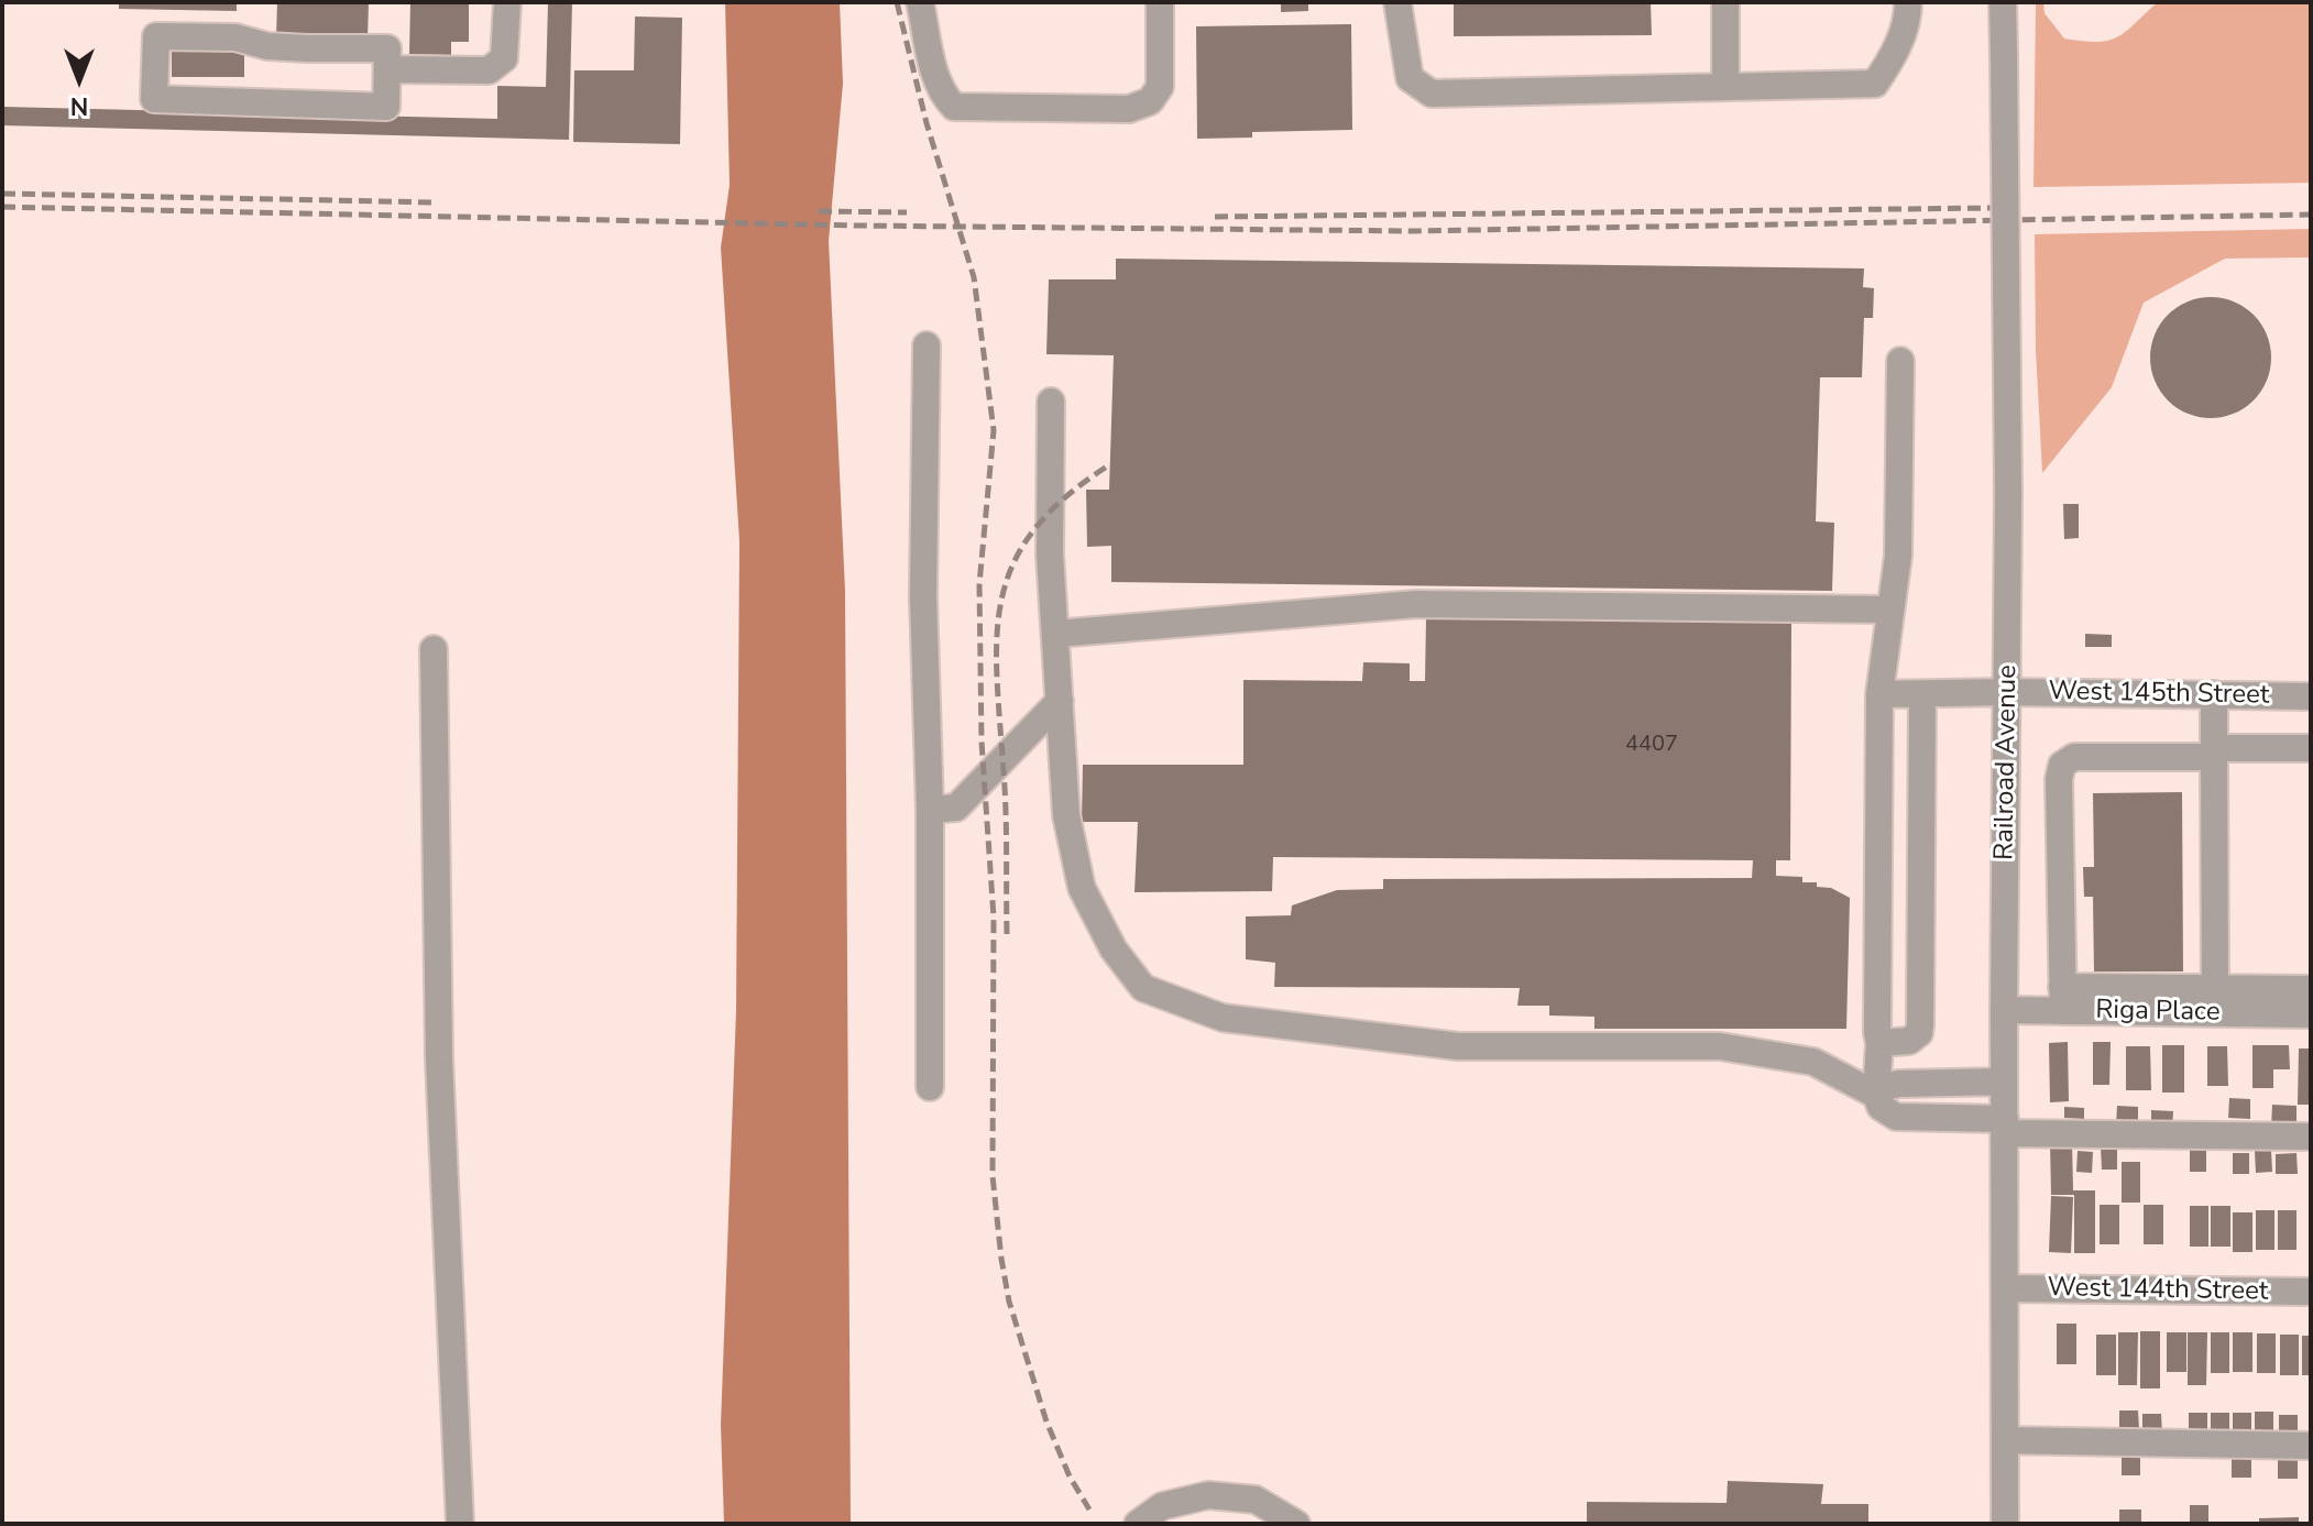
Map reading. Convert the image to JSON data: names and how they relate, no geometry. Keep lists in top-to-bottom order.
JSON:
{
  "streets": {
    "street": [
      "West 145th Street",
      "Railroad Avenue",
      "Riga Place",
      "West 144th Street"
    ]
  },
  "crossings": [
    ["West 145th Street", "Railroad Avenue"],
    ["Railroad Avenue", "Riga Place"],
    ["Railroad Avenue", "West 144th Street"]
  ],
  "house_numbers": ["4407"],
  "north": "bottom"
}
